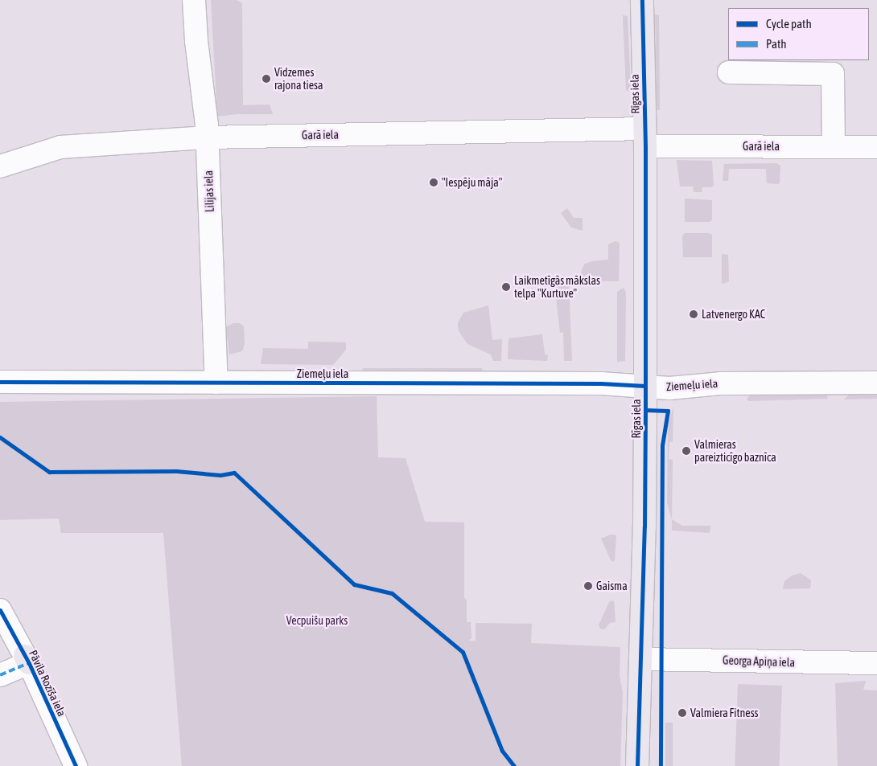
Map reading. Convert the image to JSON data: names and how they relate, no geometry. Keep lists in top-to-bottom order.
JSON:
{
  "streets": {
    "main road": ["Rīgas iela"],
    "street": [
      "Garā iela",
      "Lilijas iela",
      "Ziemeļu iela",
      "Georga Apiņa iela",
      "Pāvila Rozīša iela"
    ]
  },
  "crossings": [
    ["Rīgas iela", "Garā iela"],
    ["Rīgas iela", "Ziemeļu iela"],
    ["Rīgas iela", "Georga Apiņa iela"],
    ["Garā iela", "Lilijas iela"],
    ["Lilijas iela", "Ziemeļu iela"]
  ],
  "parks": ["Vecpuišu parks"],
  "places": [
    "Vidzemes rajona tiesa",
    "\"Iespēju māja\"",
    "Laikmetīgās mākslas telpa \"Kurtuve\"",
    "Latvenergo KAC",
    "Valmieras pareizticīgo baznīca",
    "Gaisma",
    "Valmiera Fitness"
  ],
  "legend": ["Cycle path", "Path"]
}
